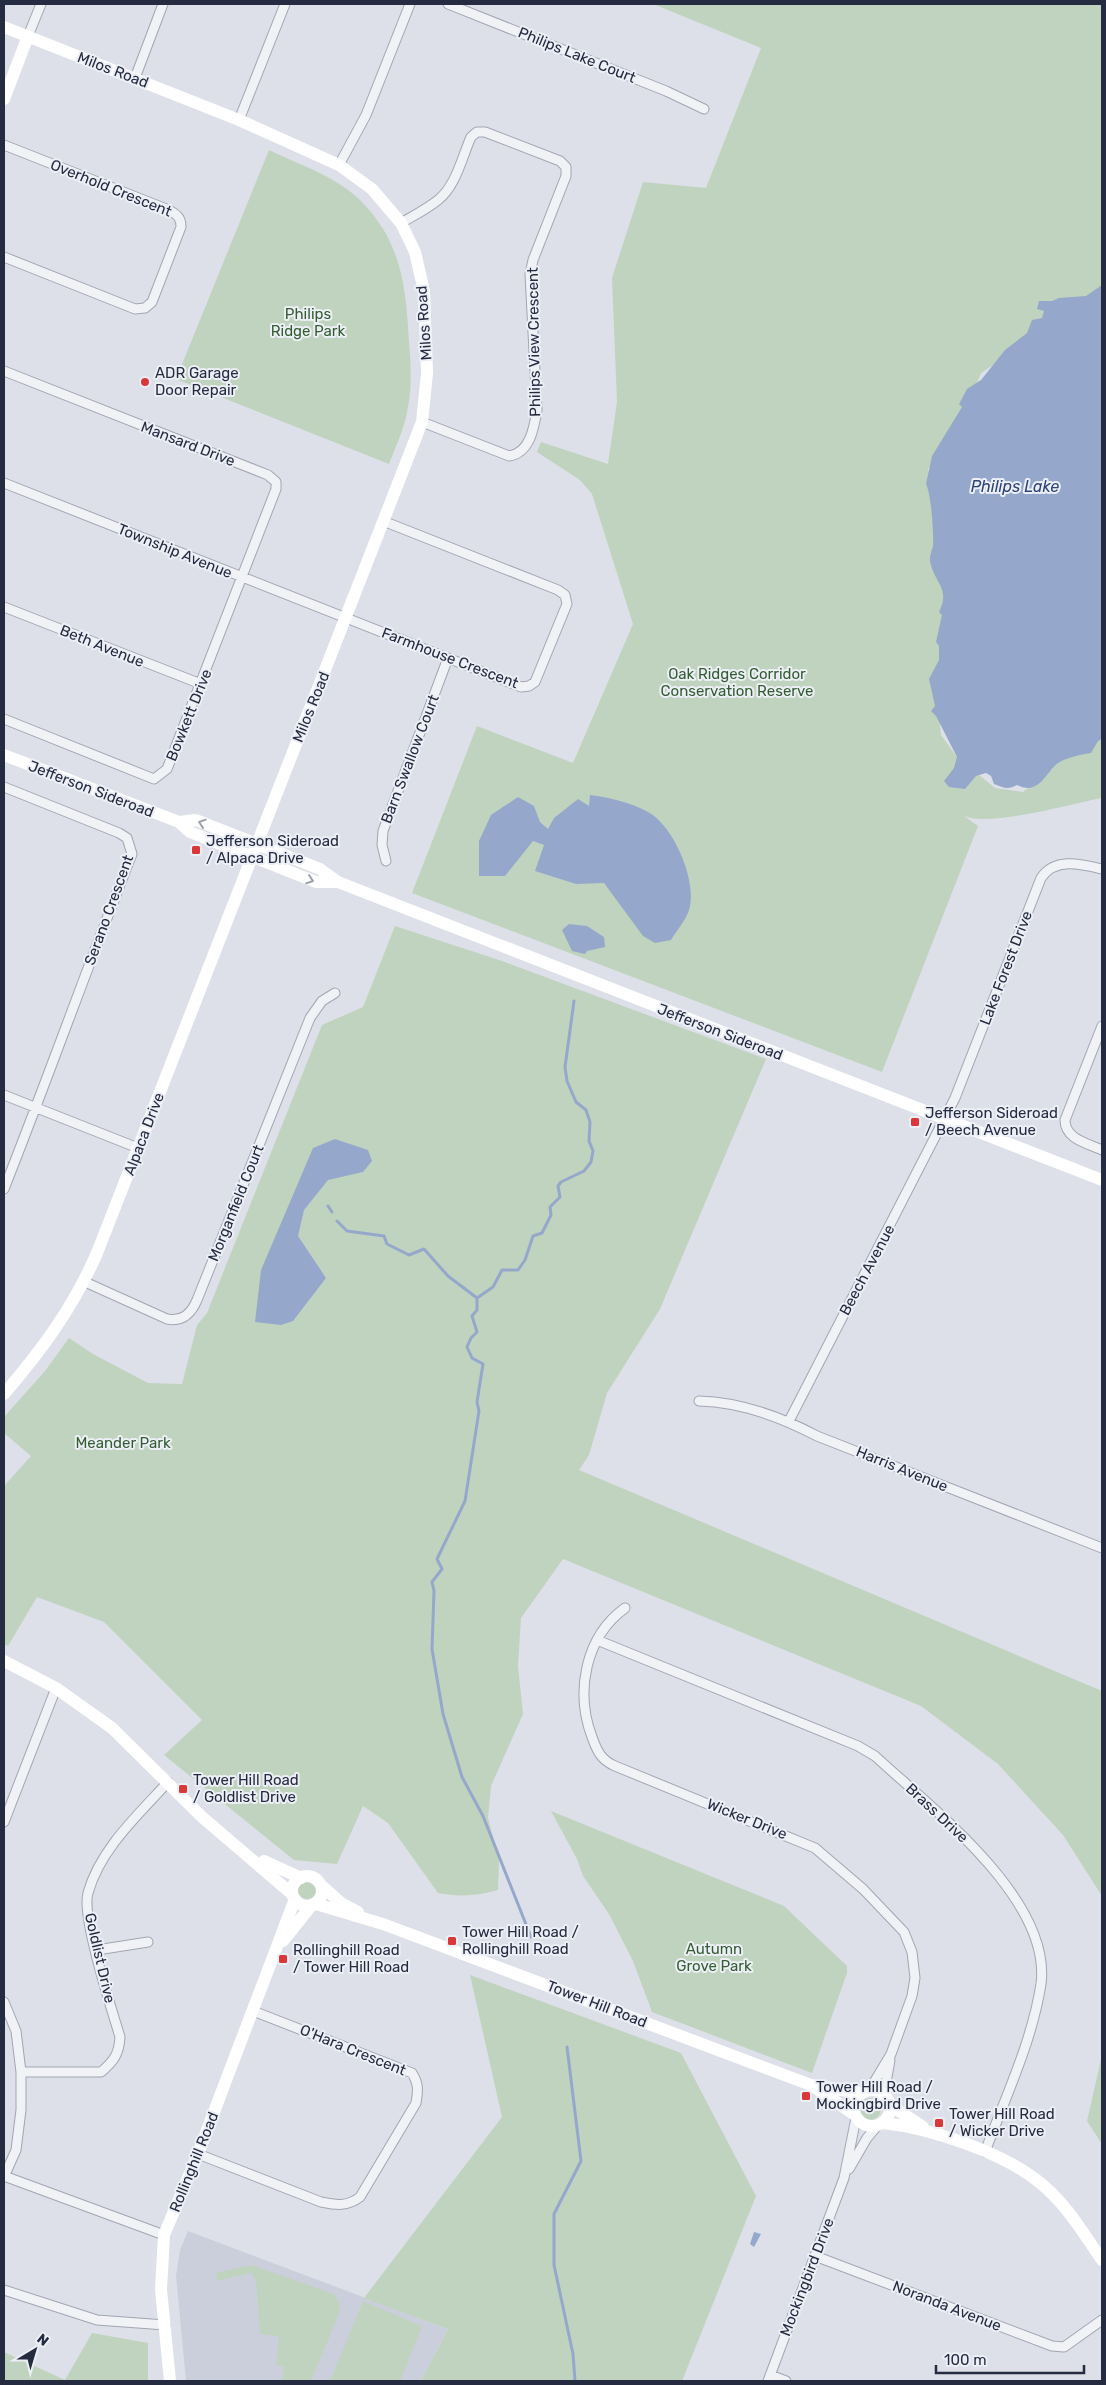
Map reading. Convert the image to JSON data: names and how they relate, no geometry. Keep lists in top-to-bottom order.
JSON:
{
  "streets": {
    "street": [
      "Philips Lake Court",
      "Milos Road",
      "Overhold Crescent",
      "Philips View Crescent",
      "Mansard Drive",
      "Township Avenue",
      "Beth Avenue",
      "Farmhouse Crescent",
      "Bowkett Drive",
      "Barn Swallow Court",
      "Jefferson Sideroad",
      "Serano Crescent",
      "Lake Forest Drive",
      "Alpaca Drive",
      "Morganfield Court",
      "Beech Avenue",
      "Harris Avenue",
      "Brass Drive",
      "Wicker Drive",
      "Goldlist Drive",
      "Tower Hill Road",
      "O'Hara Crescent",
      "Rollinghill Road",
      "Mockingbird Drive",
      "Noranda Avenue"
    ]
  },
  "crossings": [
    ["Milos Road", "Philips View Crescent"],
    ["Milos Road", "Township Avenue"],
    ["Milos Road", "Farmhouse Crescent"],
    ["Milos Road", "Jefferson Sideroad"],
    ["Milos Road", "Alpaca Drive"],
    ["Mansard Drive", "Township Avenue"],
    ["Mansard Drive", "Bowkett Drive"],
    ["Township Avenue", "Farmhouse Crescent"],
    ["Township Avenue", "Bowkett Drive"],
    ["Beth Avenue", "Bowkett Drive"],
    ["Farmhouse Crescent", "Barn Swallow Court"],
    ["Jefferson Sideroad", "Lake Forest Drive"],
    ["Jefferson Sideroad", "Alpaca Drive"],
    ["Jefferson Sideroad", "Beech Avenue"],
    ["Lake Forest Drive", "Beech Avenue"],
    ["Alpaca Drive", "Morganfield Court"],
    ["Beech Avenue", "Harris Avenue"],
    ["Brass Drive", "Wicker Drive"],
    ["Wicker Drive", "Tower Hill Road"],
    ["Wicker Drive", "Mockingbird Drive"],
    ["Tower Hill Road", "Rollinghill Road"],
    ["Tower Hill Road", "Mockingbird Drive"],
    ["O'Hara Crescent", "Rollinghill Road"],
    ["Mockingbird Drive", "Noranda Avenue"]
  ],
  "water": ["Philips Lake"],
  "parks": [
    "Philips Ridge Park",
    "Oak Ridges Corridor Conservation Reserve",
    "Meander Park",
    "Autumn Grove Park"
  ],
  "places": {
    "other": ["ADR Garage Door Repair"],
    "transit": [
      "Jefferson Sideroad / Alpaca Drive",
      "Jefferson Sideroad / Beech Avenue",
      "Tower Hill Road / Goldlist Drive",
      "Tower Hill Road / Rollinghill Road",
      "Rollinghill Road / Tower Hill Road",
      "Tower Hill Road / Mockingbird Drive",
      "Tower Hill Road / Wicker Drive"
    ]
  },
  "scale_bar": "100 m",
  "north": "top right"
}
